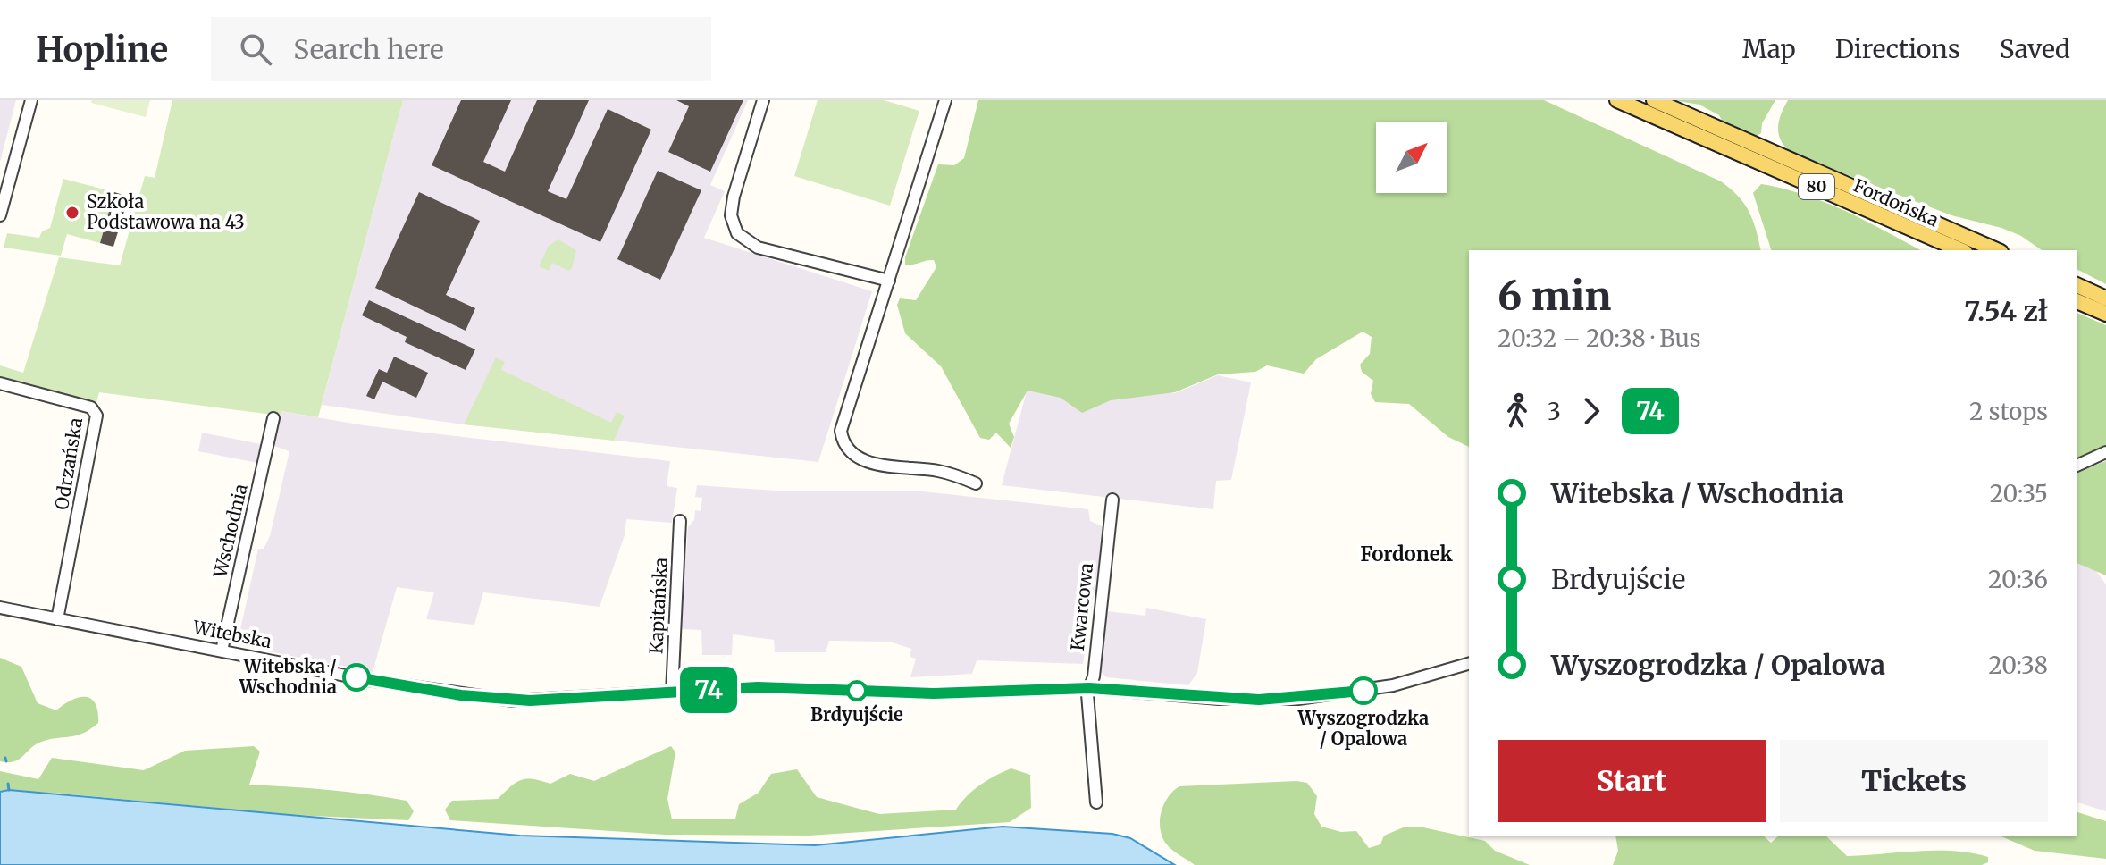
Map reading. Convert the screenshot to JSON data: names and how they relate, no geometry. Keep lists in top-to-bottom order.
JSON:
{
  "streets": {
    "main road": ["80", "Fordońska"],
    "street": [
      "Odrzańska",
      "Wschodnia",
      "Kapitańska",
      "Kwarcowa",
      "Witebska"
    ]
  },
  "crossings": [
    ["Odrzańska", "Witebska"],
    ["Wschodnia", "Witebska"],
    ["Kapitańska", "Witebska"],
    ["Kwarcowa", "Witebska"]
  ],
  "districts": ["Fordonek"],
  "places": [
    "Szkoła Podstawowa na 43",
    "Witebska / Wschodnia",
    "Brdyujście",
    "Wyszogrodzka / Opalowa"
  ],
  "lines": ["bus line 74"],
  "north": "top right",
  "page": {
    "header": "Hopline",
    "search": "Search here",
    "nav": ["Map", "Directions", "Saved"],
    "on_map": "74",
    "heading": ["6 min", "20:32 – 20:38 · Bus", "7.54 zł"],
    "legs": ["3", "74", "2 stops"],
    "list": [
      {
        "name": "Witebska / Wschodnia",
        "value": "20:35"
      },
      {
        "name": "Brdyujście",
        "value": "20:36"
      },
      {
        "name": "Wyszogrodzka / Opalowa",
        "value": "20:38"
      }
    ],
    "buttons": ["Start", "Tickets"]
  }
}
